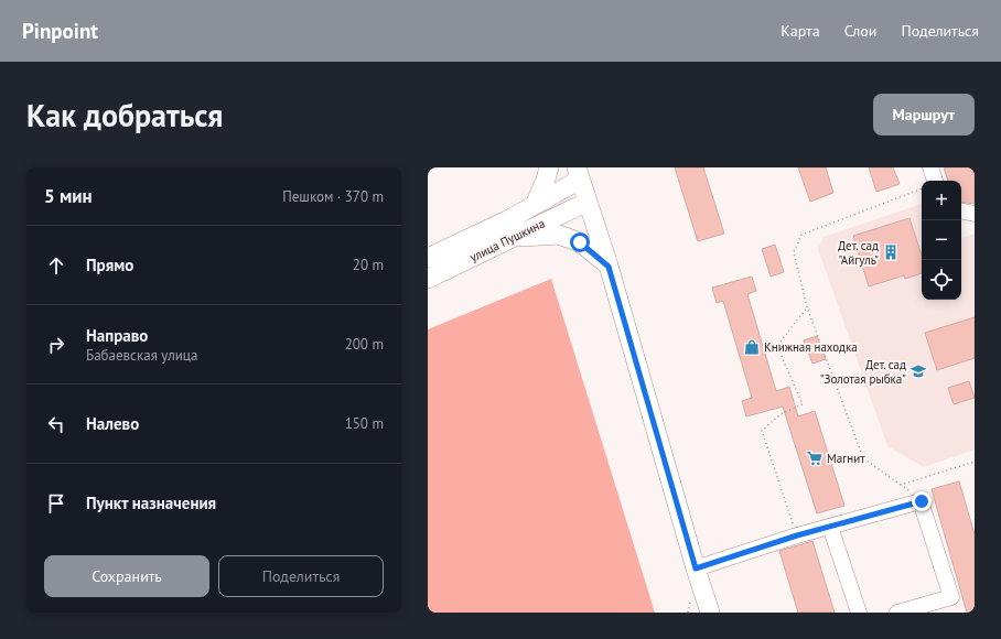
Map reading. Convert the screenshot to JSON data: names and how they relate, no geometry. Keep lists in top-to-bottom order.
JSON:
{
  "streets": {
    "main road": ["улица Пушкина"]
  },
  "places": {
    "building": ["Дет. сад \"Айгуль\""],
    "shop": ["Книжная находка"],
    "school or university": ["Дет. сад \"Золотая рыбка\""],
    "supermarket": ["Магнит"]
  },
  "page": {
    "header": "Pinpoint",
    "nav": ["Карта", "Слои", "Поделиться"],
    "buttons": [
      "Маршрут",
      ["Сохранить", "Поделиться"]
    ],
    "title": "Как добраться",
    "heading": ["5 мин", "Пешком · 370 m"],
    "map_buttons": ["+", "−"],
    "list": [
      ["Прямо", "20 m"],
      ["Направо", "Бабаевская улица", "200 m"],
      ["Налево", "150 m"],
      "Пункт назначения"
    ]
  }
}
